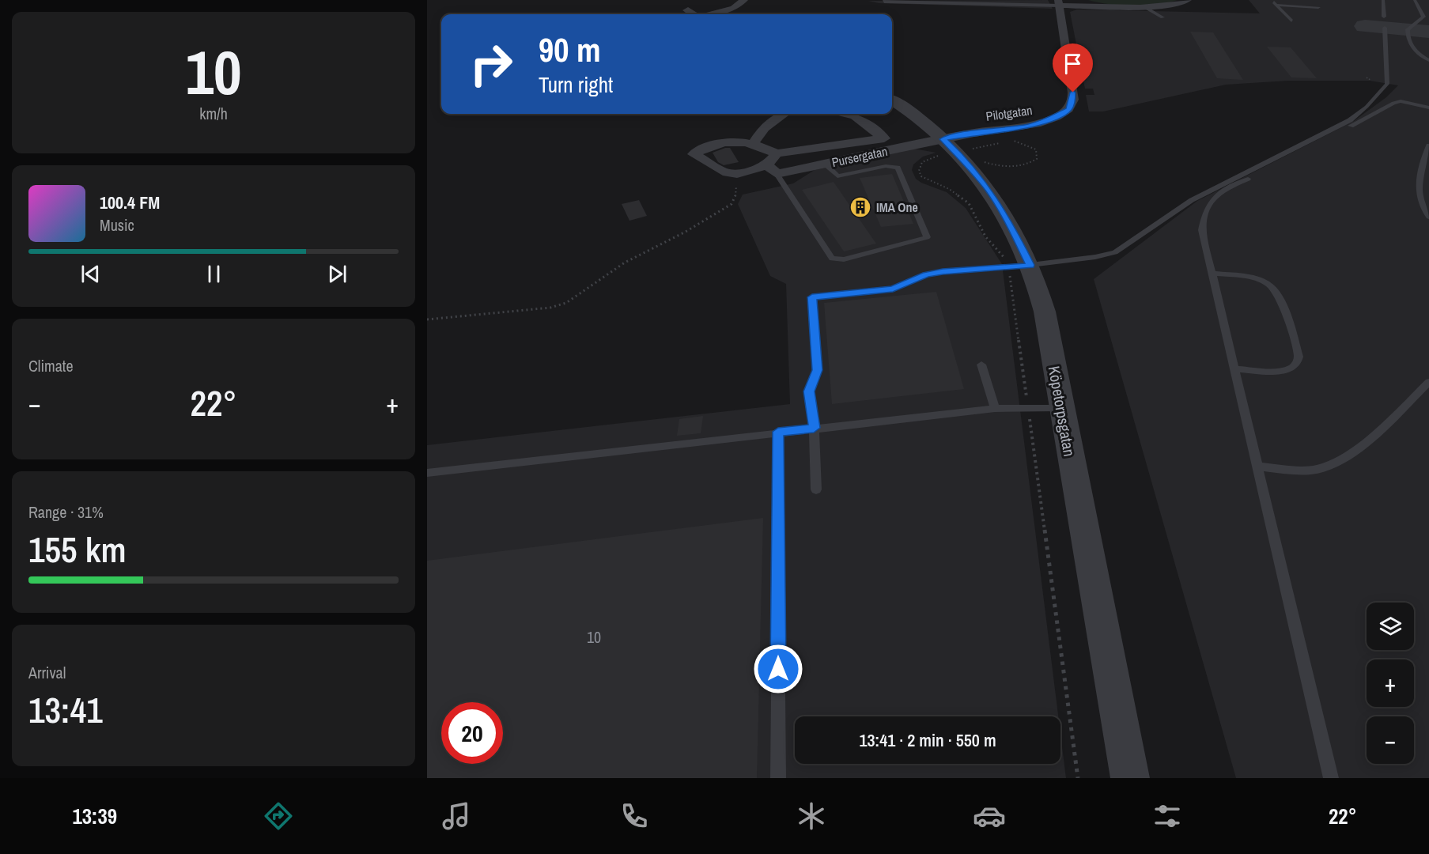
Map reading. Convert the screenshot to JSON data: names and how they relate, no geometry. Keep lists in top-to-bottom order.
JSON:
{
  "streets": {
    "street": ["Pilotgatan", "Pursergatan", "Köpetorpsgatan"]
  },
  "crossings": [
    ["Pilotgatan", "Pursergatan"],
    ["Pilotgatan", "Köpetorpsgatan"],
    ["Pursergatan", "Köpetorpsgatan"]
  ],
  "places": {
    "building": ["IMA One"]
  },
  "house_numbers": ["10"],
  "page": {
    "tile": [
      ["10", "km/h"],
      "Climate",
      ["Range · 31%", "155 km"],
      ["Arrival", "13:41"]
    ],
    "turn": ["90 m", "Turn right"],
    "song": ["100.4 FM", "Music"],
    "heat": ["−", "22°", "+"],
    "map_buttons": ["+", "−"],
    "limit": "20",
    "trip": "13:41 · 2 min · 550 m",
    "tabs": ["13:39", "22°"]
  }
}
